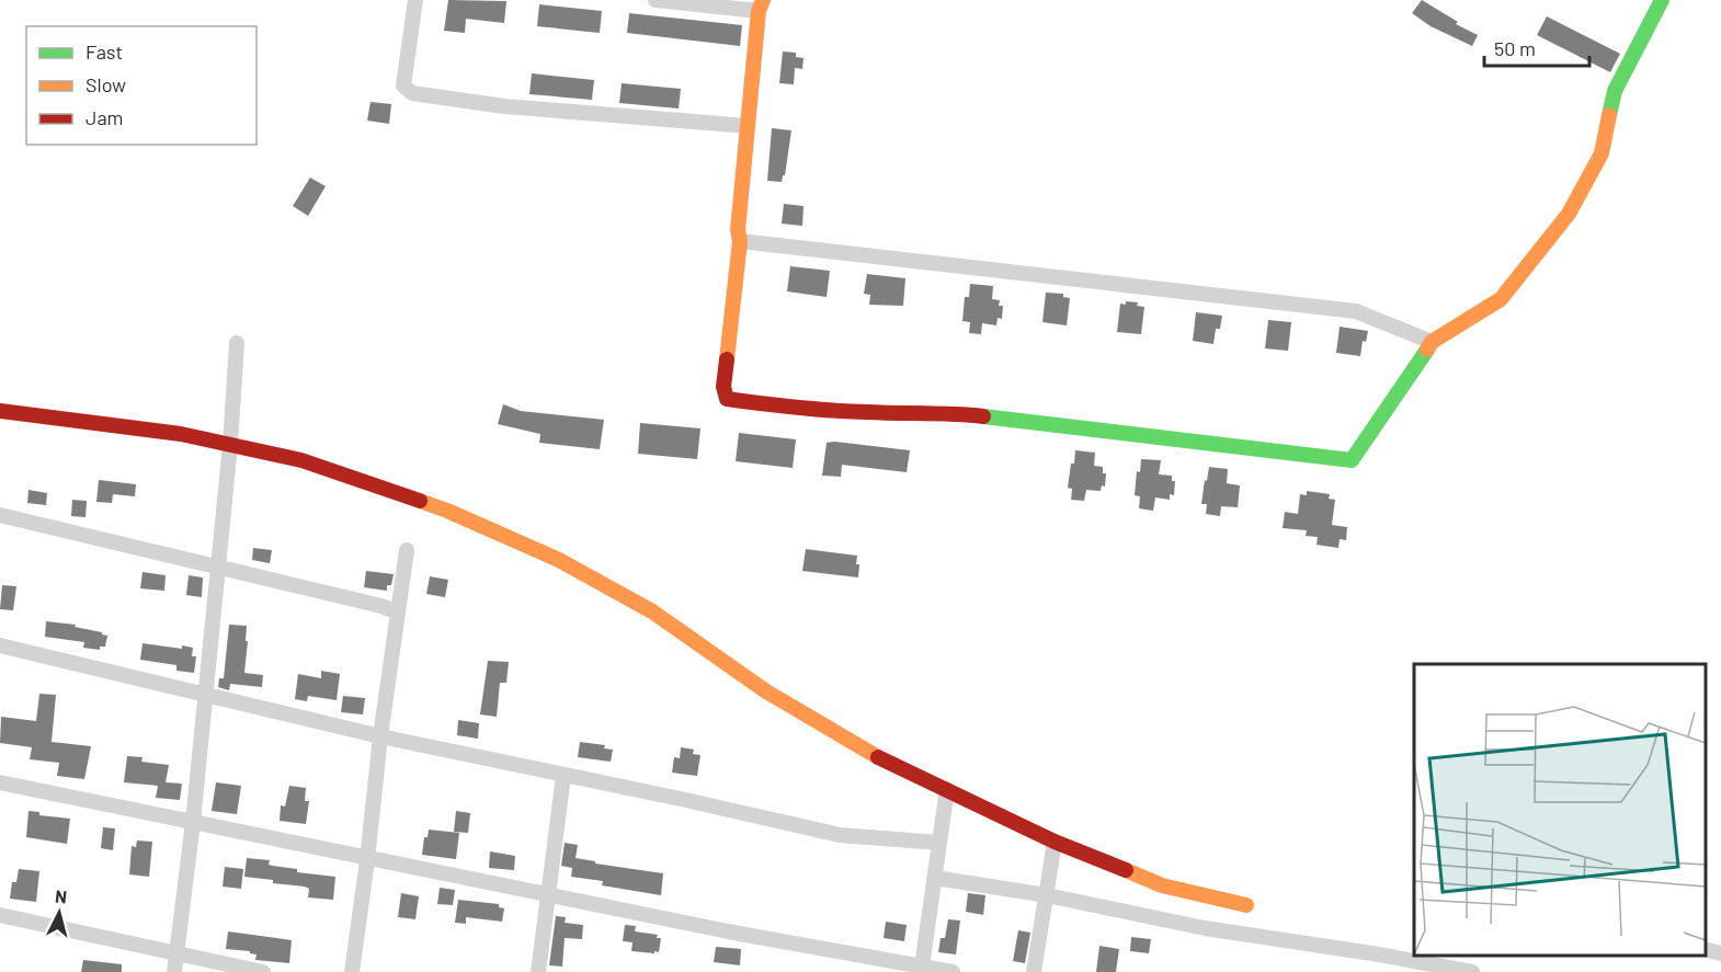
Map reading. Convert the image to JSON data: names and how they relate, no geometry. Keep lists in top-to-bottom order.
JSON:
{
  "legend": ["Fast", "Slow", "Jam"],
  "scale_bar": "50 m",
  "north": "top"
}
